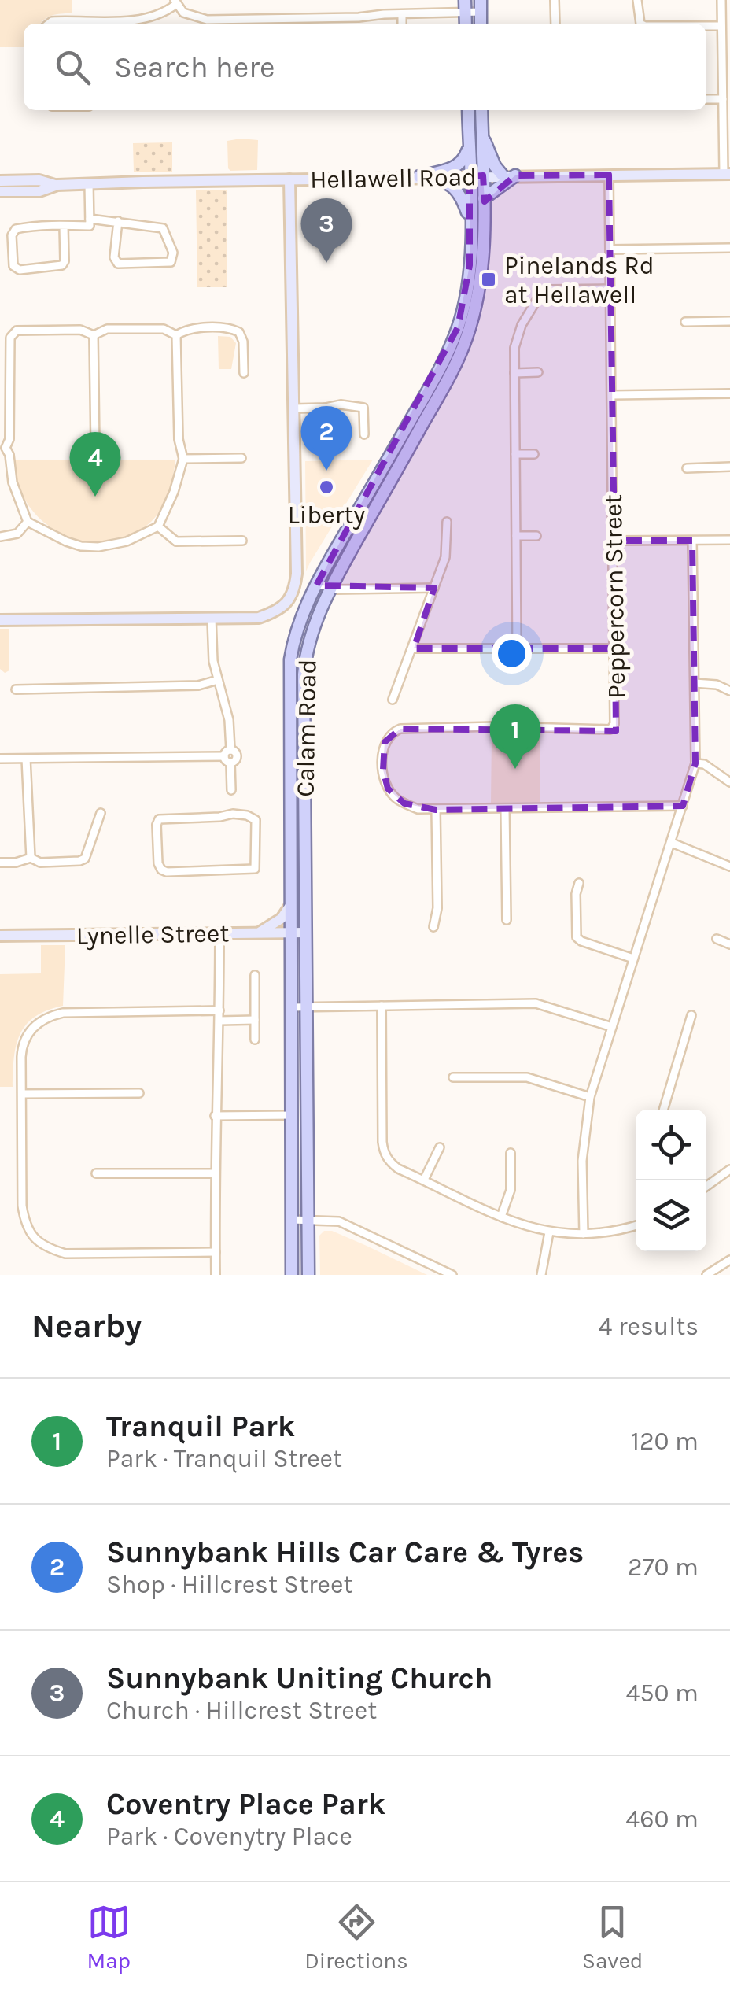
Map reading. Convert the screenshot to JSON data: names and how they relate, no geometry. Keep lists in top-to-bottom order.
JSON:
{
  "streets": {
    "main road": ["Calam Road"],
    "street": ["Hellawell Road", "Peppercorn Street", "Lynelle Street"]
  },
  "crossings": [
    ["Hellawell Road", "Peppercorn Street"],
    ["Hellawell Road", "Calam Road"],
    ["Calam Road", "Lynelle Street"]
  ],
  "places": {
    "transit": ["Pinelands Rd at Hellawell"],
    "other": ["Liberty"]
  },
  "page": {
    "search": "Search here",
    "pins": [
      "3",
      "2",
      "4",
      "1"
    ],
    "heading": ["Nearby", "4 results"],
    "list": [
      {
        "mark": "1",
        "name": "Tranquil Park",
        "note": "Park · Tranquil Street",
        "value": "120 m"
      },
      {
        "mark": "2",
        "name": "Sunnybank Hills Car Care & Tyres",
        "note": "Shop · Hillcrest Street",
        "value": "270 m"
      },
      {
        "mark": "3",
        "name": "Sunnybank Uniting Church",
        "note": "Church · Hillcrest Street",
        "value": "450 m"
      },
      {
        "mark": "4",
        "name": "Coventry Place Park",
        "note": "Park · Covenytry Place",
        "value": "460 m"
      }
    ],
    "nav": ["Map", "Directions", "Saved"]
  }
}
